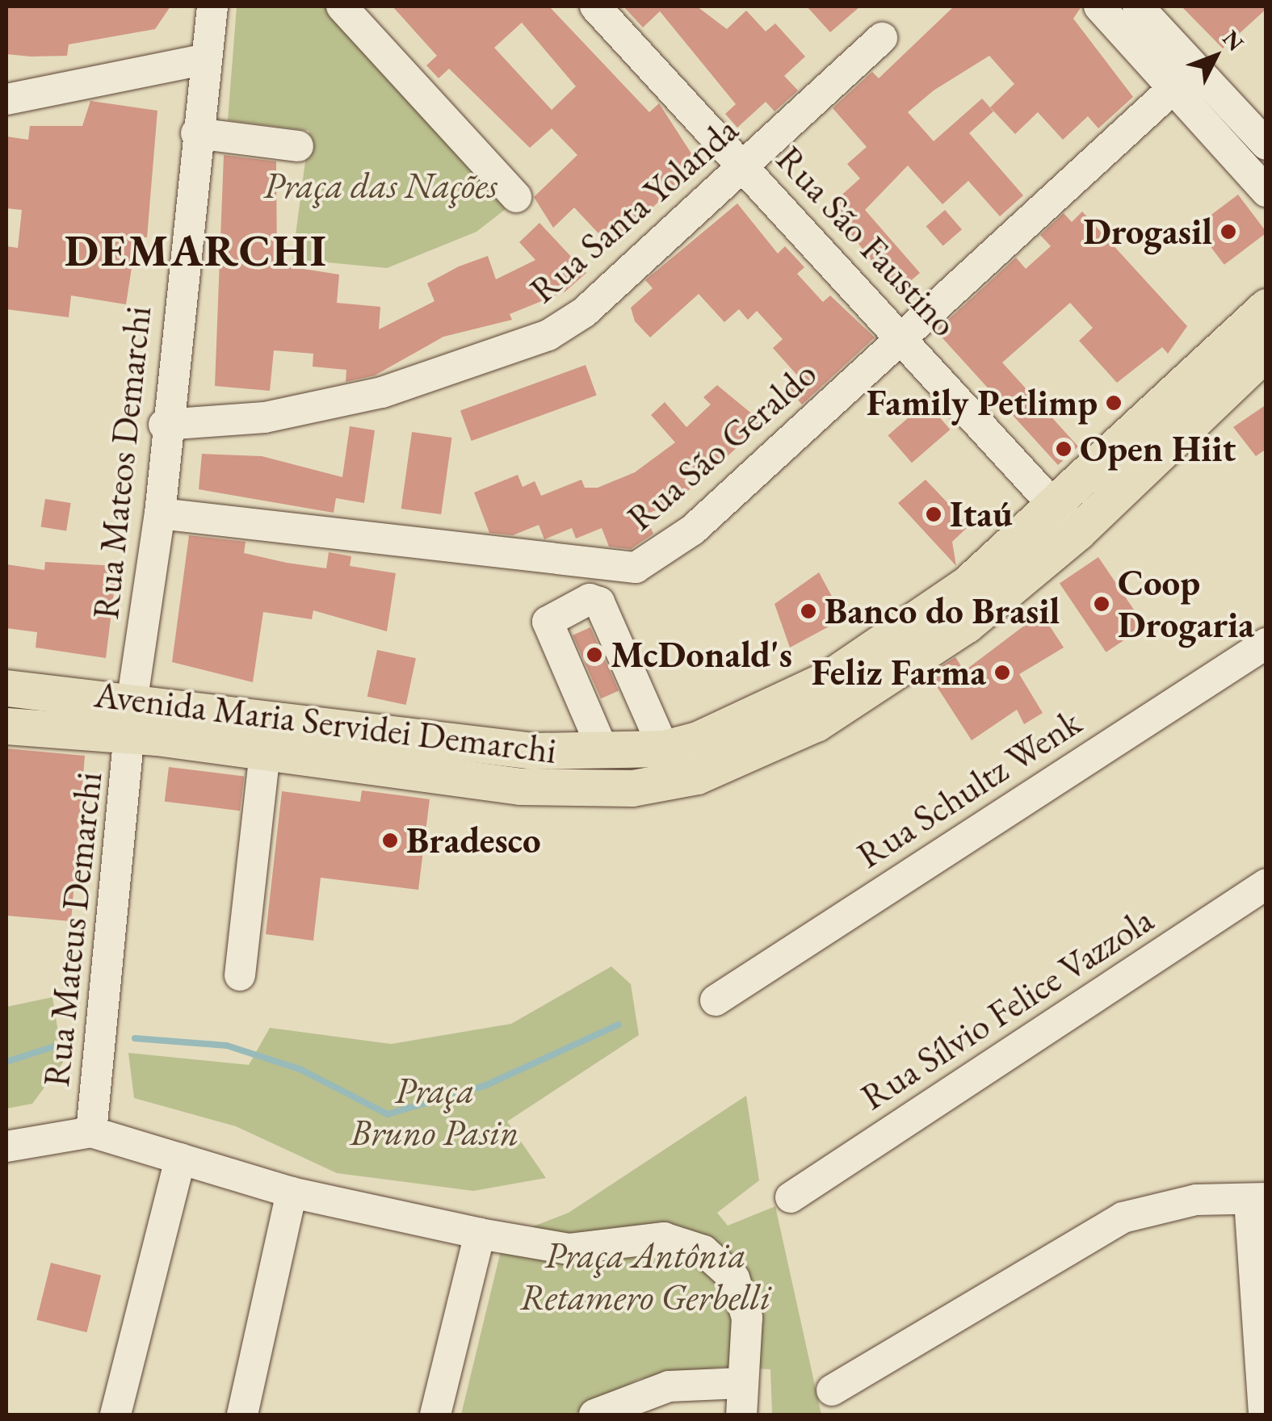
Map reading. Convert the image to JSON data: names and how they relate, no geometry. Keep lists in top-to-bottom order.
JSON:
{
  "streets": {
    "main road": ["Avenida Maria Servidei Demarchi"],
    "street": [
      "Rua Santa Yolanda",
      "Rua São Faustino",
      "Rua São Geraldo",
      "Rua Mateos Demarchi",
      "Rua Schultz Wenk",
      "Rua Mateus Demarchi",
      "Rua Sílvio Felice Vazzola"
    ]
  },
  "crossings": [
    ["Rua Santa Yolanda", "Rua São Faustino"],
    ["Rua Santa Yolanda", "Rua Mateos Demarchi"],
    ["Rua São Faustino", "Rua São Geraldo"],
    ["Rua São Faustino", "Avenida Maria Servidei Demarchi"],
    ["Rua São Geraldo", "Rua Mateos Demarchi"],
    ["Rua Mateos Demarchi", "Avenida Maria Servidei Demarchi"],
    ["Rua Mateos Demarchi", "Rua Mateus Demarchi"],
    ["Avenida Maria Servidei Demarchi", "Rua Mateus Demarchi"]
  ],
  "districts": ["DEMARCHI"],
  "parks": ["Praça das Nações", "Praça Bruno Pasin", "Praça Antônia Retamero Gerbelli"],
  "places": [
    "Drogasil",
    "Family Petlimp",
    "Open Hiit",
    "Itaú",
    "Coop Drogaria",
    "Banco do Brasil",
    "McDonald's",
    "Feliz Farma",
    "Bradesco"
  ],
  "north": "top right"
}
